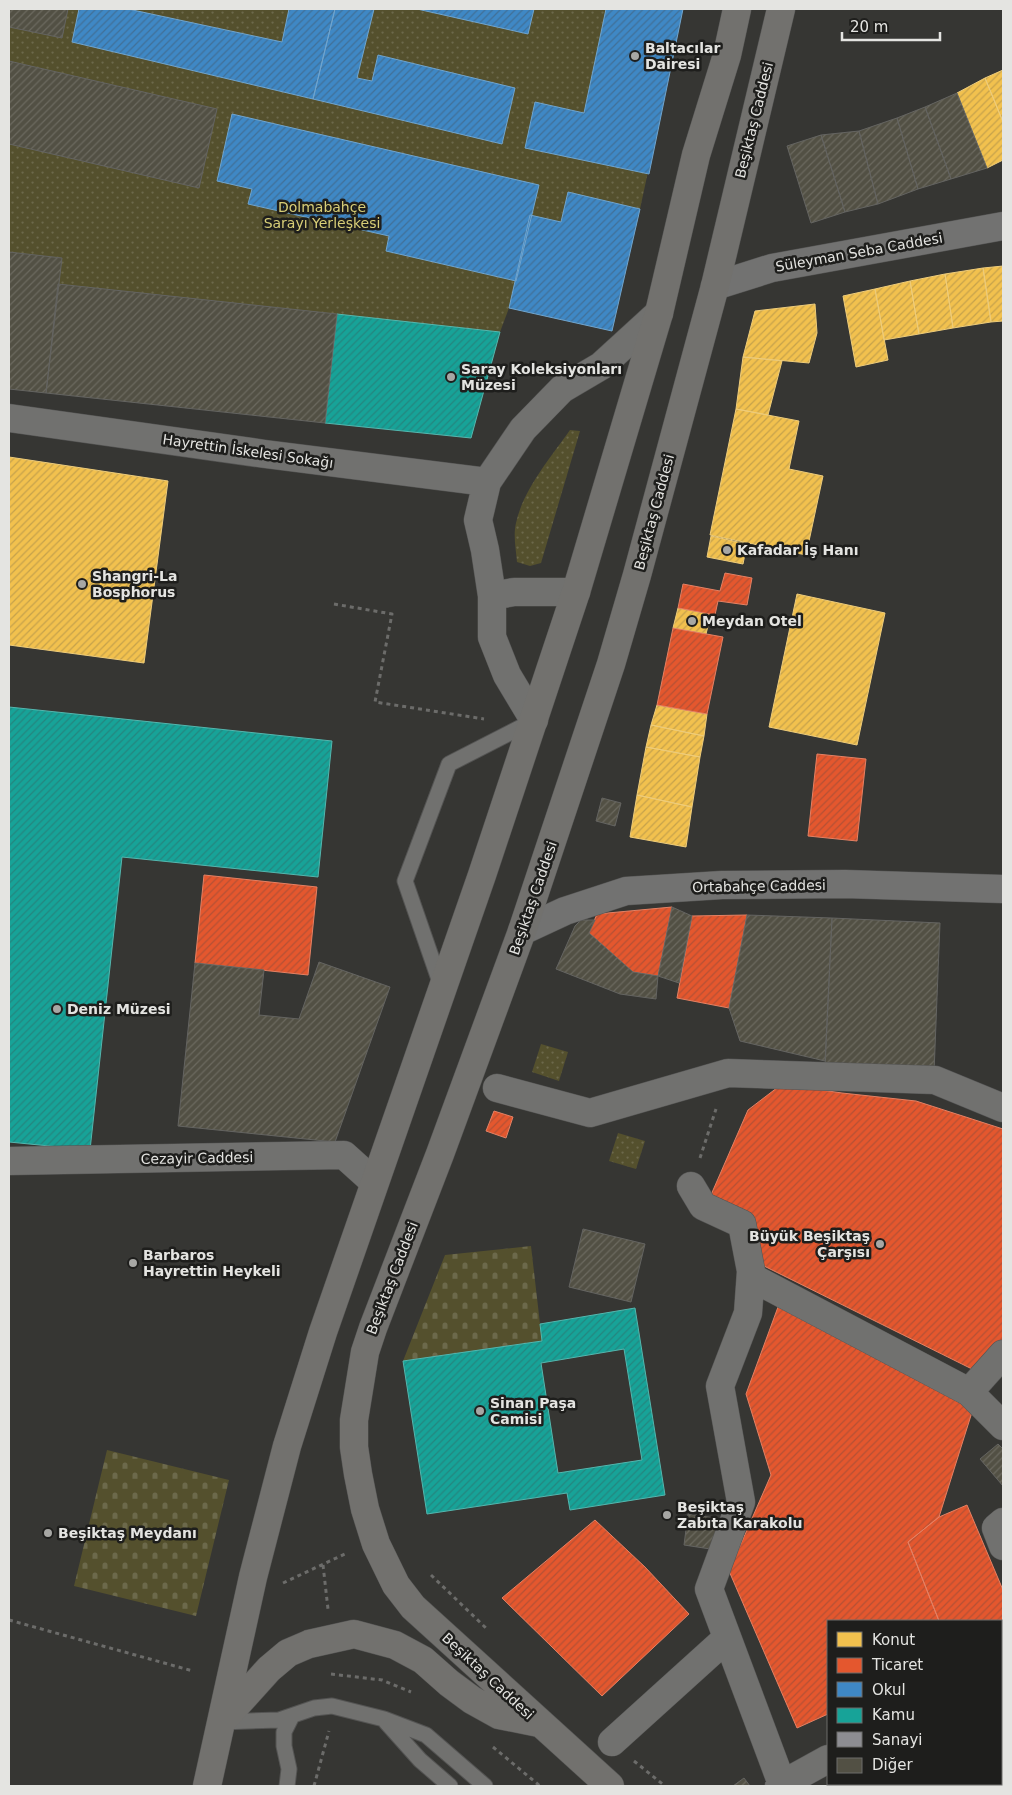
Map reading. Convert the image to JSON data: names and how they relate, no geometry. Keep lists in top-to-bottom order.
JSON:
{
  "streets": {
    "main road": ["Beşiktaş Caddesi"],
    "street": [
      "Süleyman Seba Caddesi",
      "Hayrettin İskelesi Sokağı",
      "Ortabahçe Caddesi",
      "Cezayir Caddesi"
    ]
  },
  "crossings": [
    ["Beşiktaş Caddesi", "Süleyman Seba Caddesi"],
    ["Beşiktaş Caddesi", "Ortabahçe Caddesi"]
  ],
  "parks": ["Dolmabahçe Sarayı Yerleşkesi"],
  "places": [
    "Baltacılar Dairesi",
    "Saray Koleksiyonları Müzesi",
    "Kafadar İş Hanı",
    "Shangri-La Bosphorus",
    "Meydan Otel",
    "Deniz Müzesi",
    "Büyük Beşiktaş Çarşısı",
    "Barbaros Hayrettin Heykeli",
    "Sinan Paşa Camisi",
    "Beşiktaş Zabıta Karakolu",
    "Beşiktaş Meydanı"
  ],
  "legend": [
    "Konut",
    "Ticaret",
    "Okul",
    "Kamu",
    "Sanayi",
    "Diğer"
  ],
  "scale_bar": "20 m"
}
